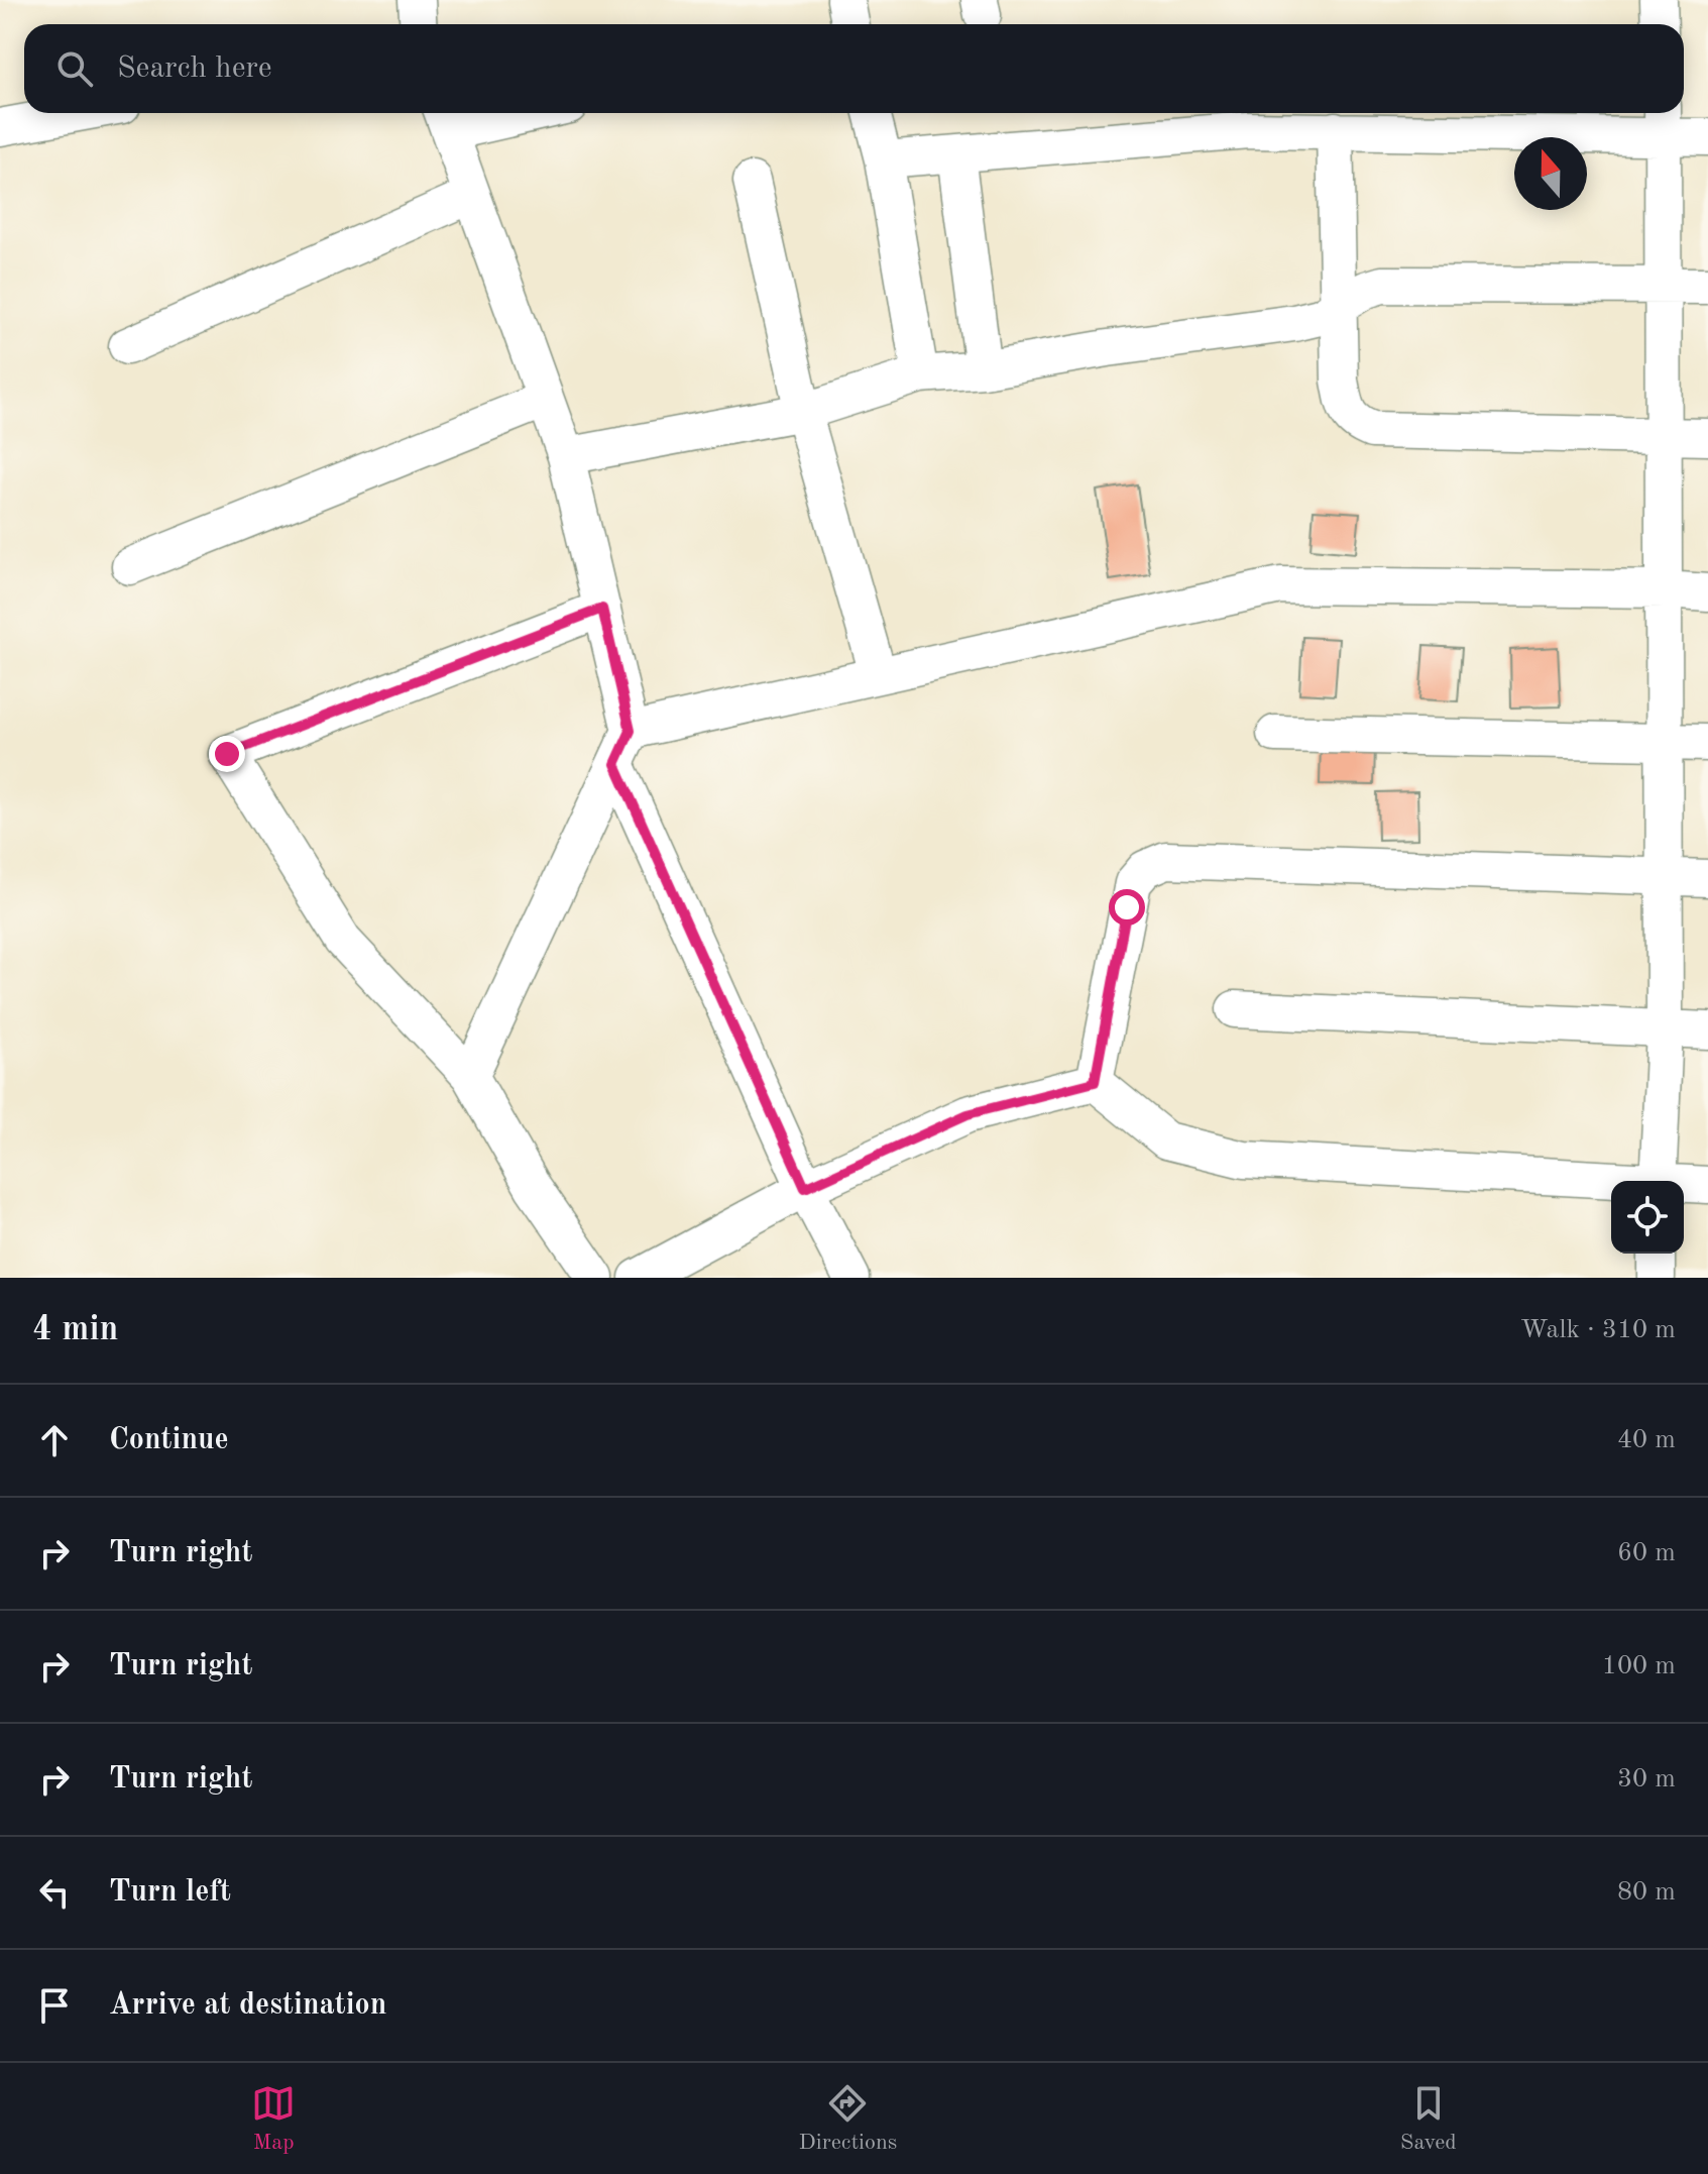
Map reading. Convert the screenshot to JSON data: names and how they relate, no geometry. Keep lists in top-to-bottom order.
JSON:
{
  "north": "top",
  "page": {
    "search": "Search here",
    "heading": ["4 min", "Walk · 310 m"],
    "list": [
      ["Continue", "40 m"],
      ["Turn right", "60 m"],
      ["Turn right", "100 m"],
      ["Turn right", "30 m"],
      ["Turn left", "80 m"],
      "Arrive at destination"
    ],
    "nav": ["Map", "Directions", "Saved"]
  }
}
